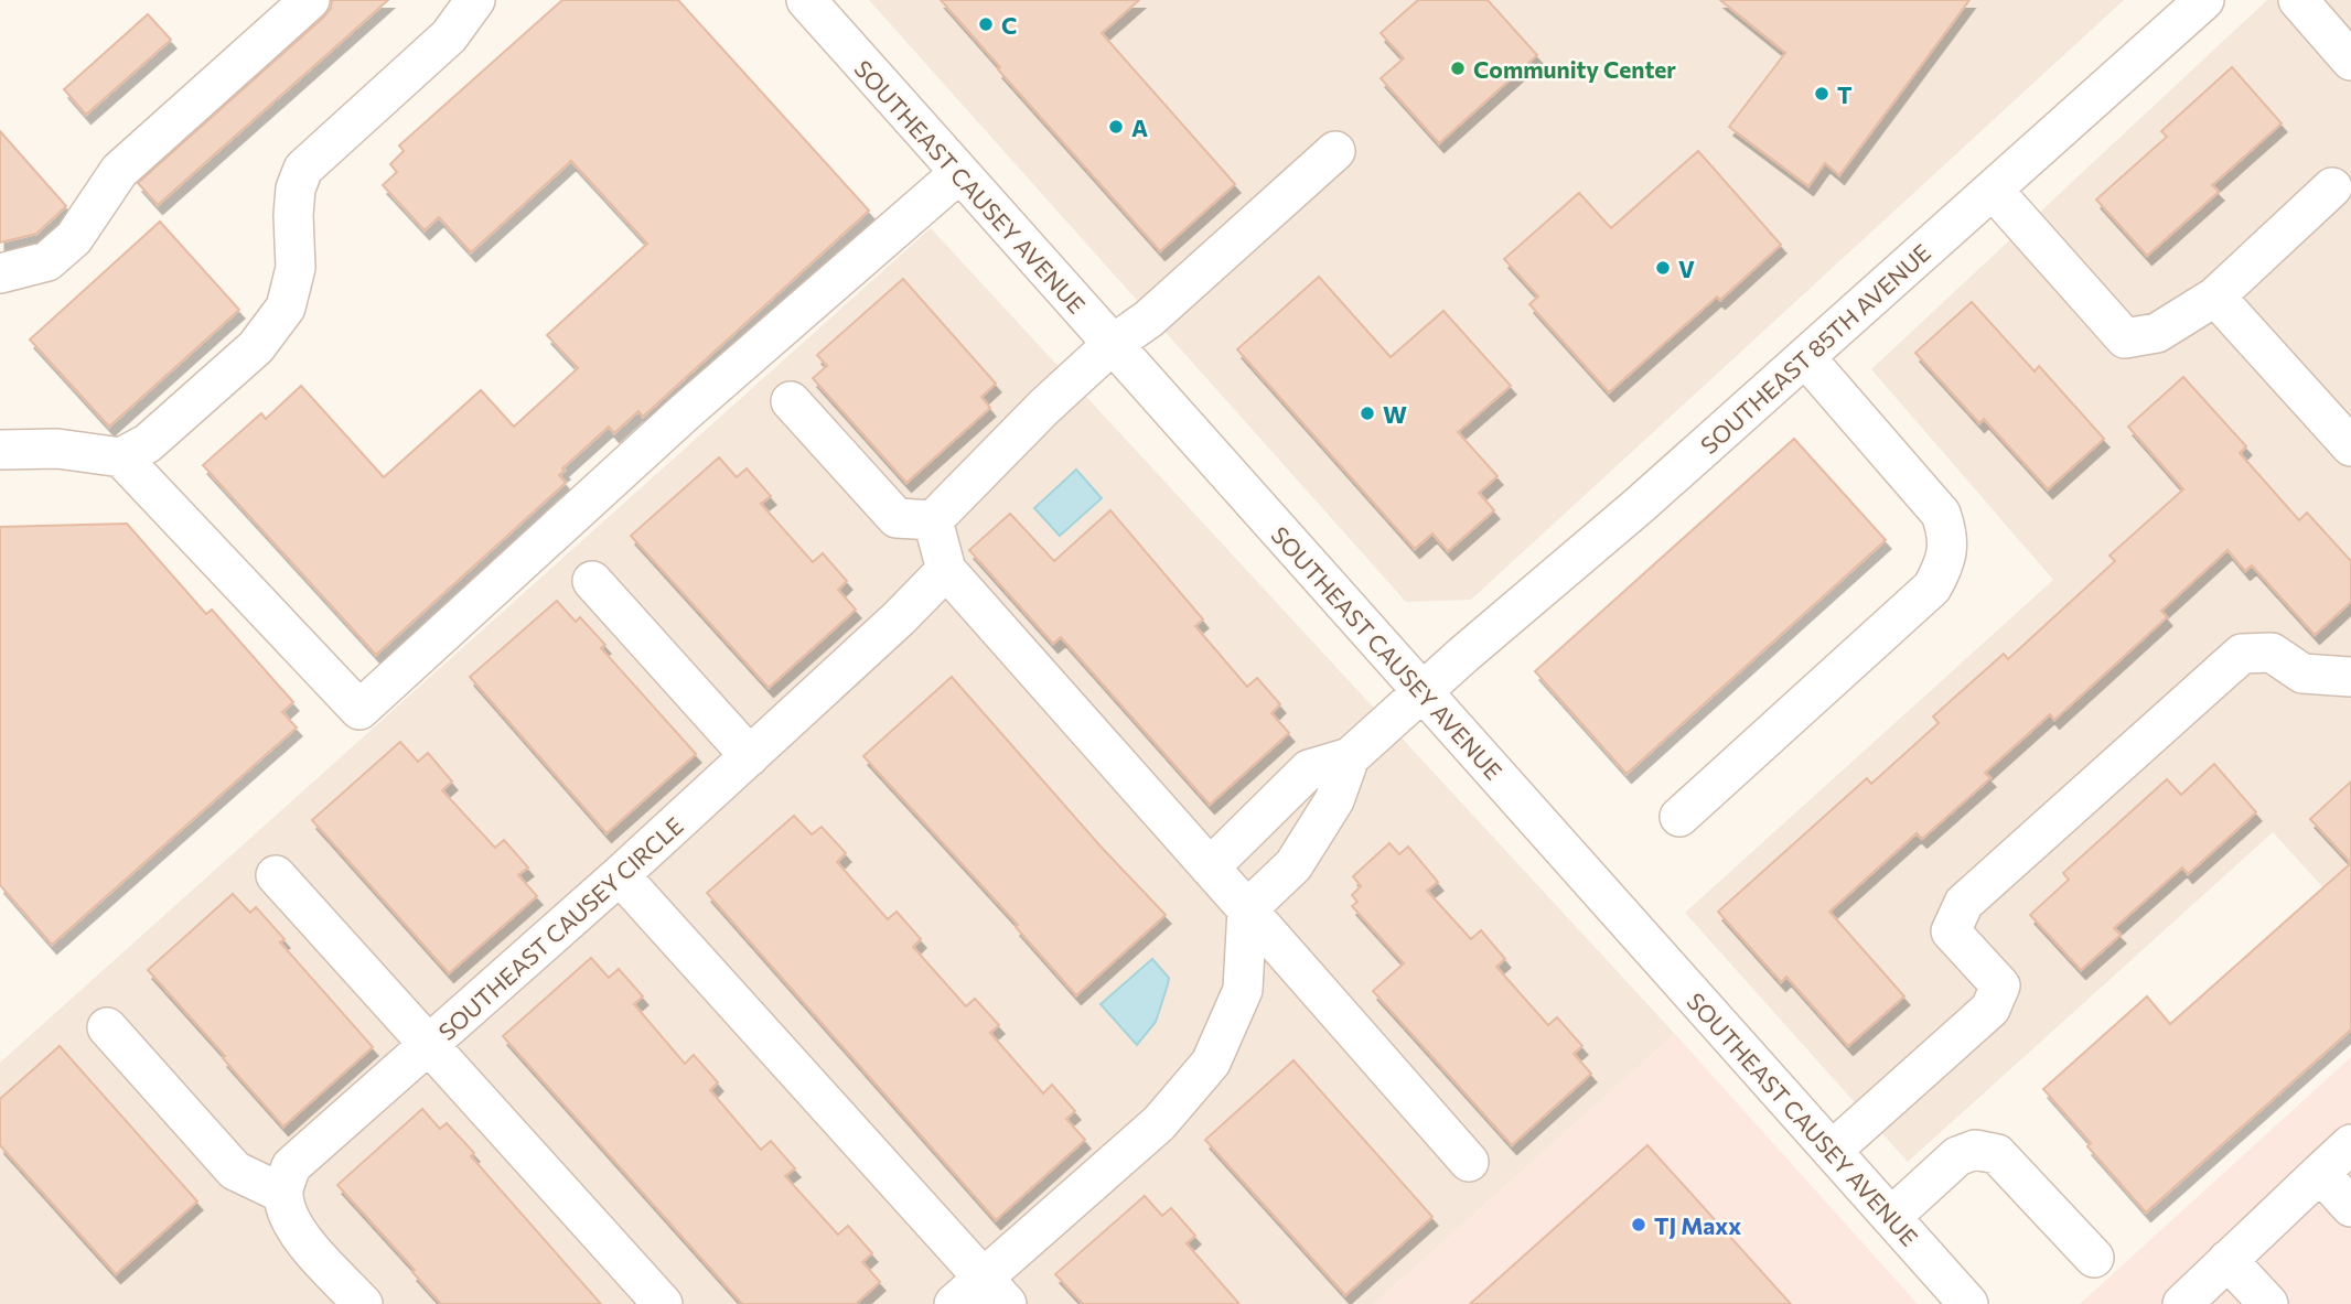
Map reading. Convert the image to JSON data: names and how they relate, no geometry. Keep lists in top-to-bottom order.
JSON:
{
  "streets": {
    "street": ["SOUTHEAST CAUSEY AVENUE", "SOUTHEAST 85TH AVENUE", "SOUTHEAST CAUSEY CIRCLE"]
  },
  "crossings": [
    ["SOUTHEAST CAUSEY AVENUE", "SOUTHEAST 85TH AVENUE"]
  ],
  "places": [
    "C",
    "Community Center",
    "T",
    "A",
    "V",
    "W",
    "TJ Maxx"
  ]
}
